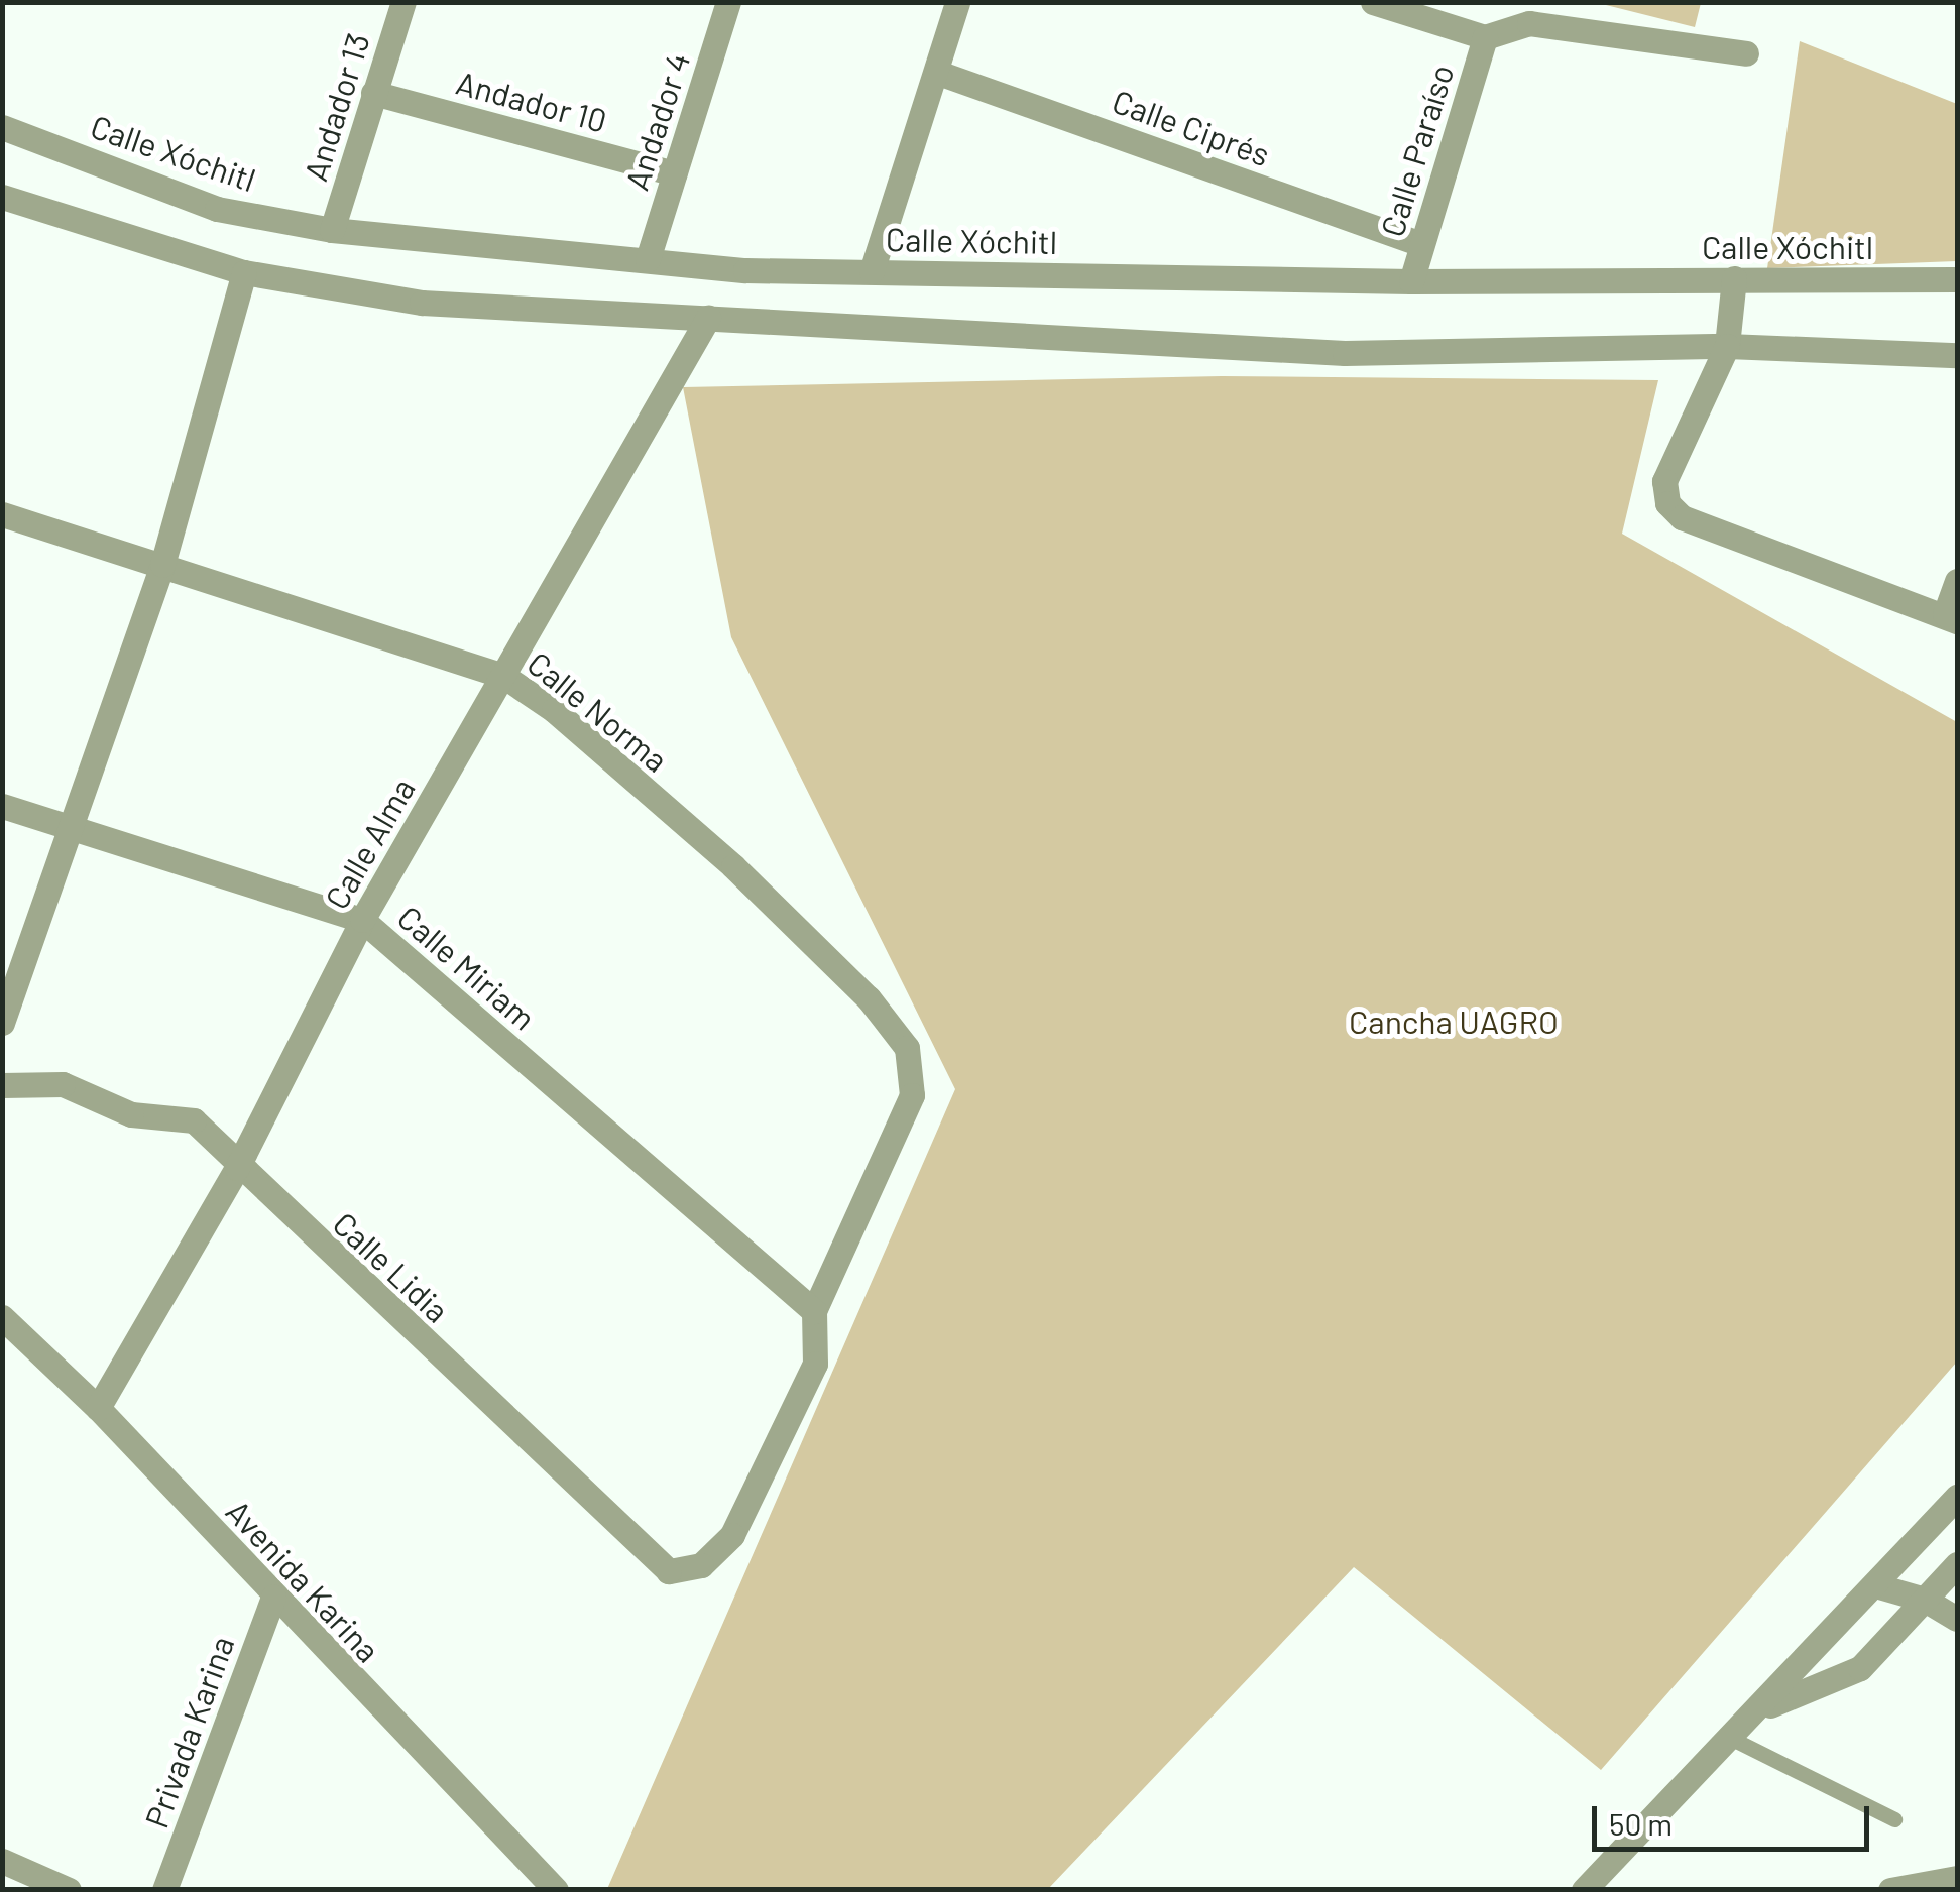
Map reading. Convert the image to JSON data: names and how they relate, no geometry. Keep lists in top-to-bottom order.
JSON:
{
  "streets": {
    "street": [
      "Andador 10",
      "Andador 13",
      "Andador 4",
      "Calle Ciprés",
      "Calle Paraíso",
      "Calle Xóchitl",
      "Calle Norma",
      "Calle Alma",
      "Calle Miriam",
      "Calle Lidia",
      "Avenida Karina",
      "Privada Karina"
    ]
  },
  "crossings": [
    ["Andador 10", "Andador 13"],
    ["Andador 10", "Andador 4"],
    ["Andador 13", "Calle Xóchitl"],
    ["Andador 4", "Calle Xóchitl"],
    ["Calle Ciprés", "Calle Paraíso"],
    ["Calle Paraíso", "Calle Xóchitl"],
    ["Calle Norma", "Calle Alma"],
    ["Calle Norma", "Calle Miriam"],
    ["Calle Norma", "Calle Lidia"],
    ["Calle Alma", "Calle Miriam"],
    ["Calle Alma", "Calle Lidia"],
    ["Calle Alma", "Avenida Karina"],
    ["Calle Miriam", "Calle Lidia"],
    ["Avenida Karina", "Privada Karina"]
  ],
  "parks": ["Cancha UAGRO"],
  "scale_bar": "50 m"
}
